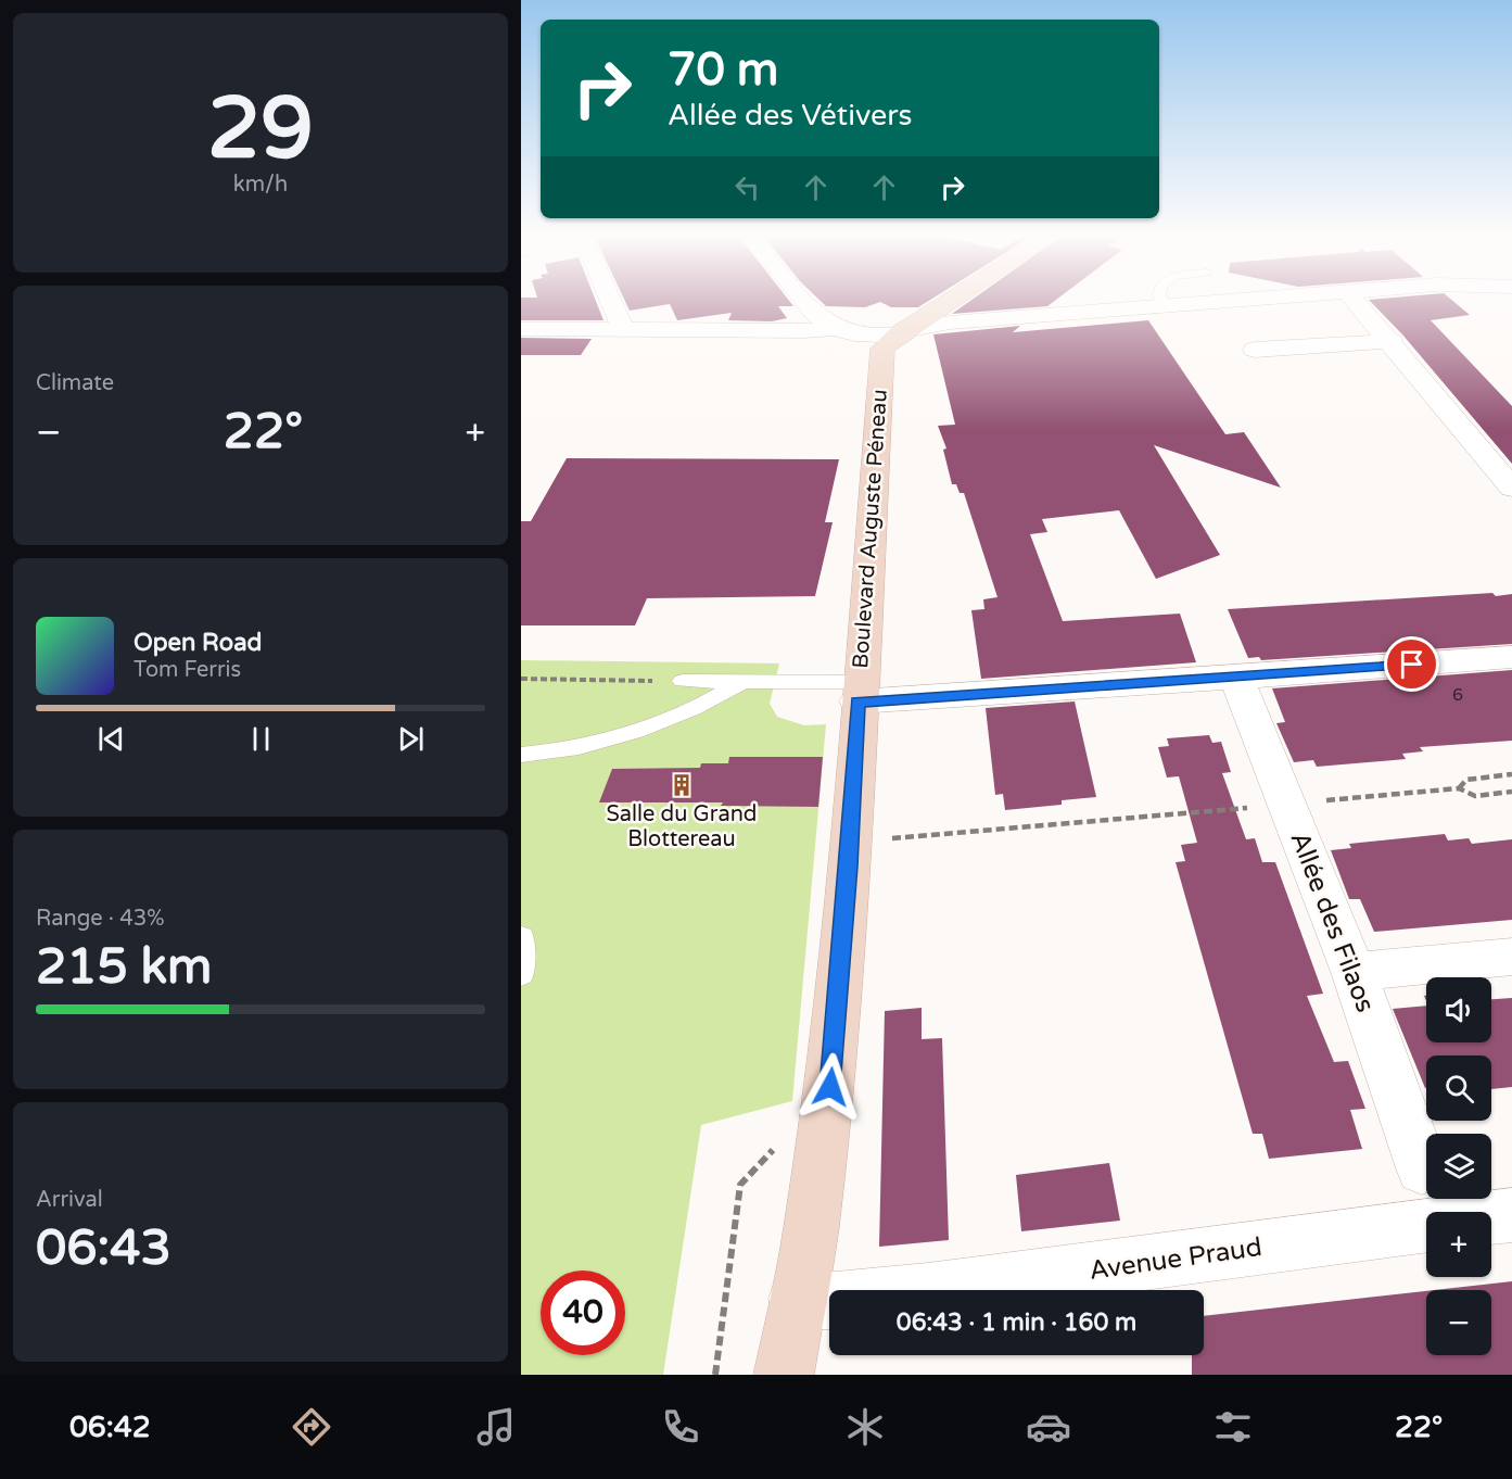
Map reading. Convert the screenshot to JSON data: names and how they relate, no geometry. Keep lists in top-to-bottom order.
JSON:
{
  "streets": {
    "street": ["Boulevard Auguste Péneau", "Allée des Filaos", "Avenue Praud"]
  },
  "crossings": [
    ["Boulevard Auguste Péneau", "Avenue Praud"]
  ],
  "places": {
    "building": ["Salle du Grand Blottereau"]
  },
  "house_numbers": ["6"],
  "page": {
    "tile": [
      ["29", "km/h"],
      "Climate",
      ["Range · 43%", "215 km"],
      ["Arrival", "06:43"]
    ],
    "turn": ["70 m", "Allée des Vétivers"],
    "heat": ["−", "22°", "+"],
    "song": ["Open Road", "Tom Ferris"],
    "map_buttons": ["+", "−"],
    "limit": "40",
    "trip": "06:43 · 1 min · 160 m",
    "tabs": ["06:42", "22°"]
  }
}
